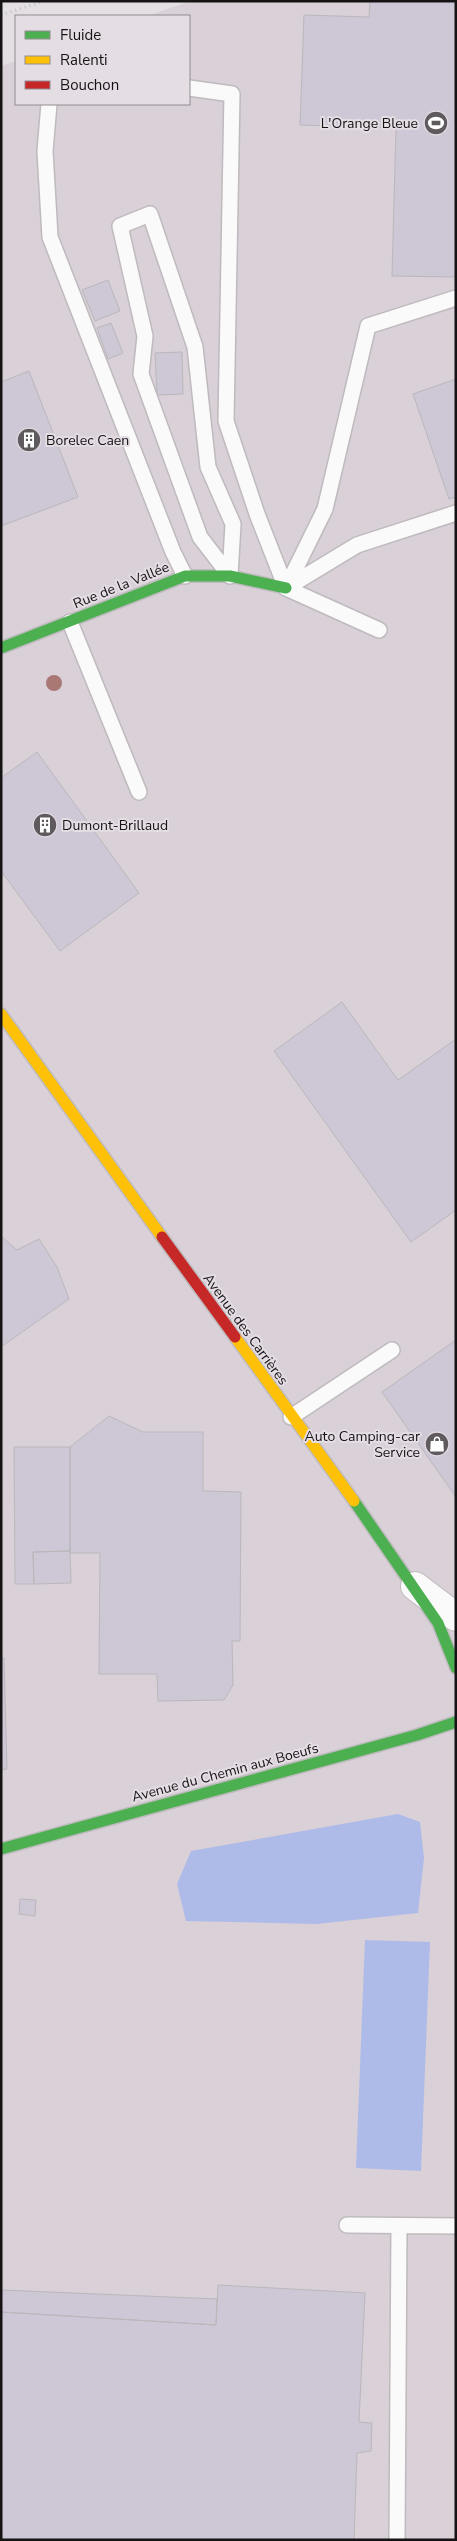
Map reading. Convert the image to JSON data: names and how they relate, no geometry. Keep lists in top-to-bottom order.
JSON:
{
  "streets": {
    "street": ["Rue de la Vallée", "Avenue des Carrières", "Avenue du Chemin aux Boeufs"]
  },
  "places": {
    "sports": ["L'Orange Bleue"],
    "building": ["Borelec Caen", "Dumont-Brillaud"],
    "shop": ["Auto Camping-car Service"]
  },
  "legend": ["Fluide", "Ralenti", "Bouchon"]
}
